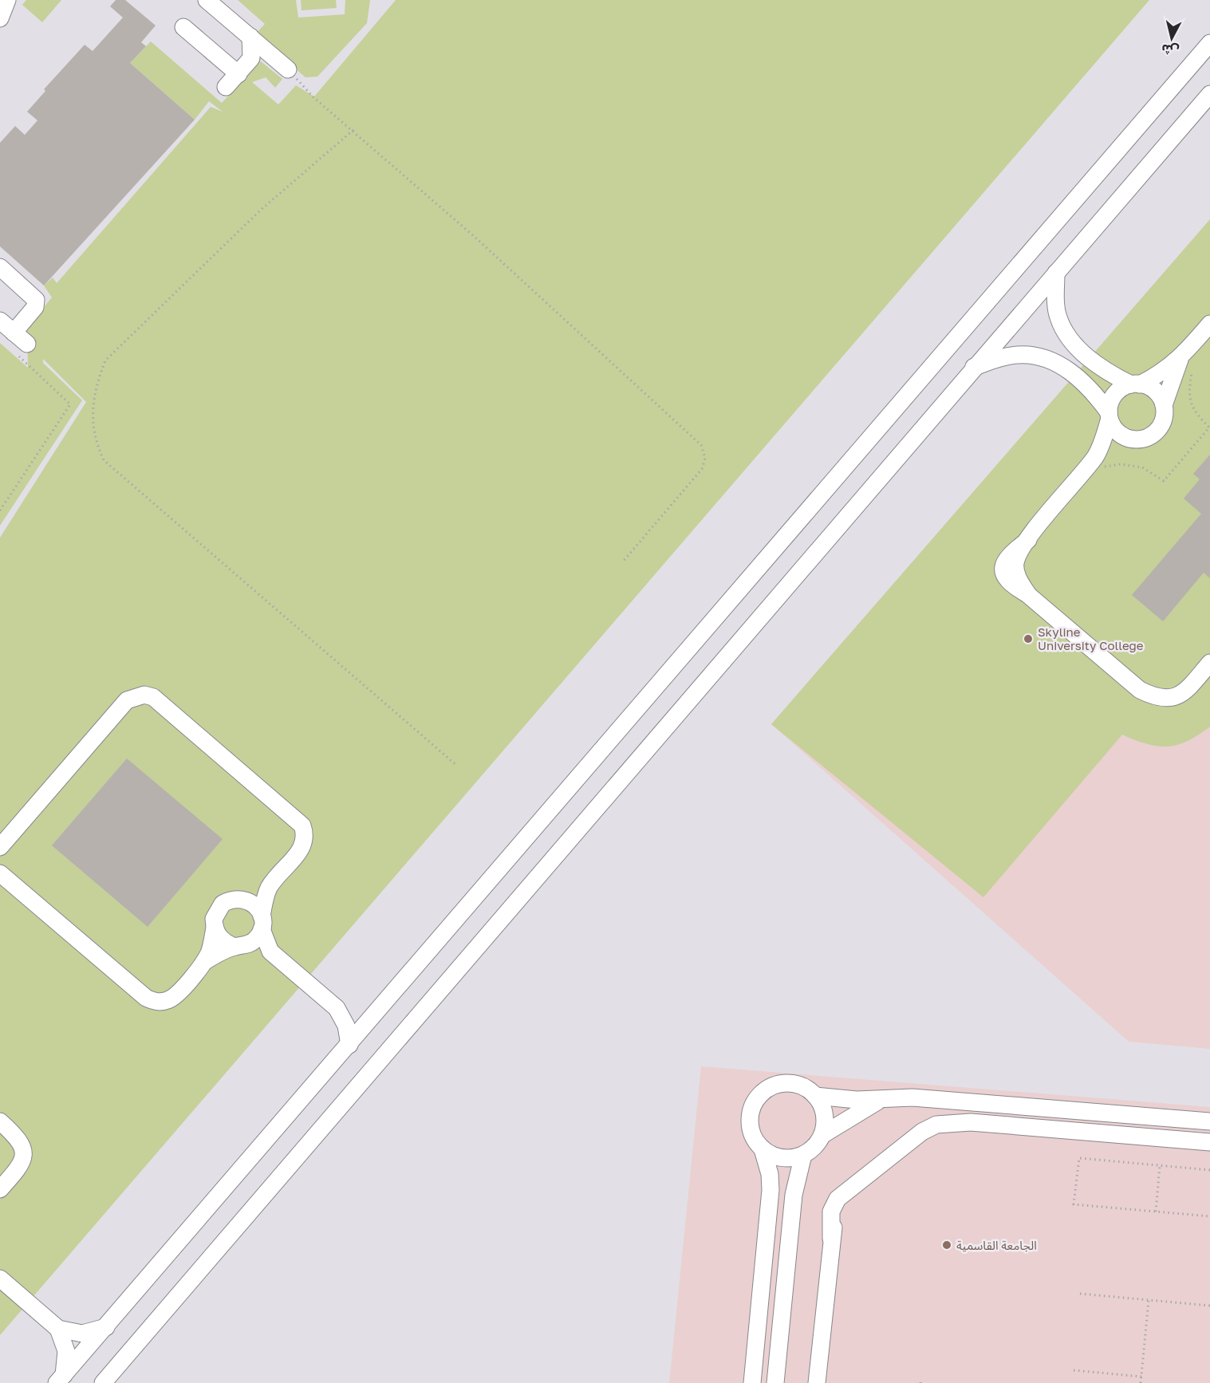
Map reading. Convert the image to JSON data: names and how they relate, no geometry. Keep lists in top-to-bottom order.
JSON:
{
  "places": ["Skyline University College", "الجامعة القاسمية"],
  "north": "bottom"
}
